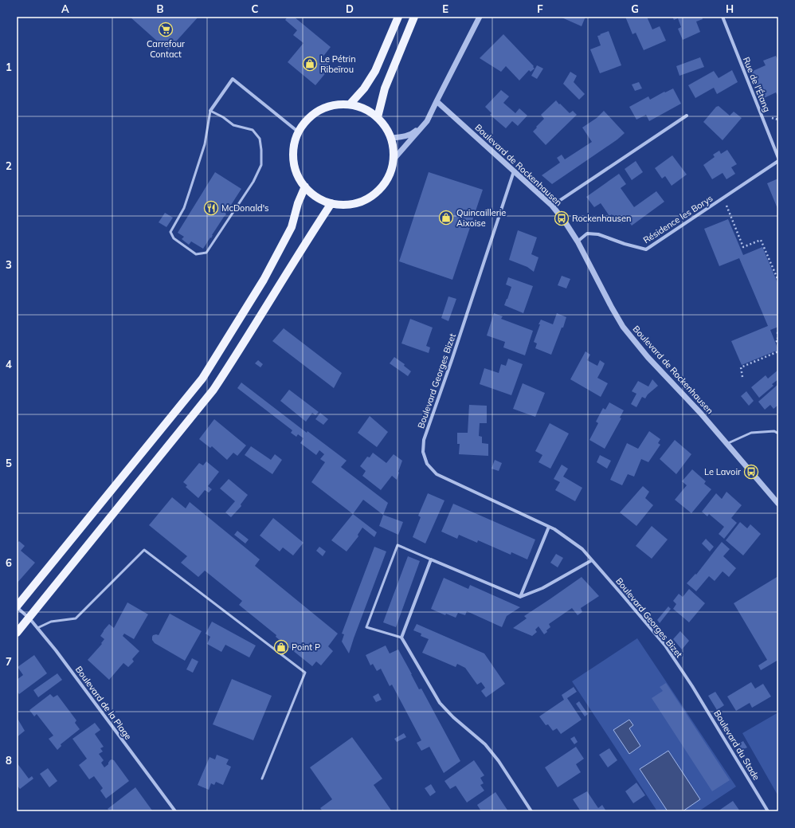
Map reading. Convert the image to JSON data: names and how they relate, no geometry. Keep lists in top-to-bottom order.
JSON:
{
  "streets": {
    "street": [
      "Rue de l'Étang",
      "Boulevard de Rockenhausen",
      "Résidence les Borys",
      "Boulevard Georges Bizet",
      "Boulevard de la Plage",
      "Boulevard du Stade"
    ]
  },
  "crossings": [
    ["Boulevard de Rockenhausen", "Résidence les Borys"],
    ["Boulevard de Rockenhausen", "Boulevard Georges Bizet"],
    ["Boulevard Georges Bizet", "Boulevard du Stade"]
  ],
  "places": {
    "supermarket": ["Carrefour Contact"],
    "shop": ["Le Pétrin Ribeïrou", "Quincaillerie Aixoise", "Point P"],
    "restaurant": ["McDonald's"],
    "bus stop": ["Rockenhausen", "Le Lavoir"]
  },
  "grid": {
    "columns": [
      "A",
      "B",
      "C",
      "D",
      "E",
      "F",
      "G",
      "H"
    ],
    "rows": [
      "1",
      "2",
      "3",
      "4",
      "5",
      "6",
      "7",
      "8"
    ]
  }
}
